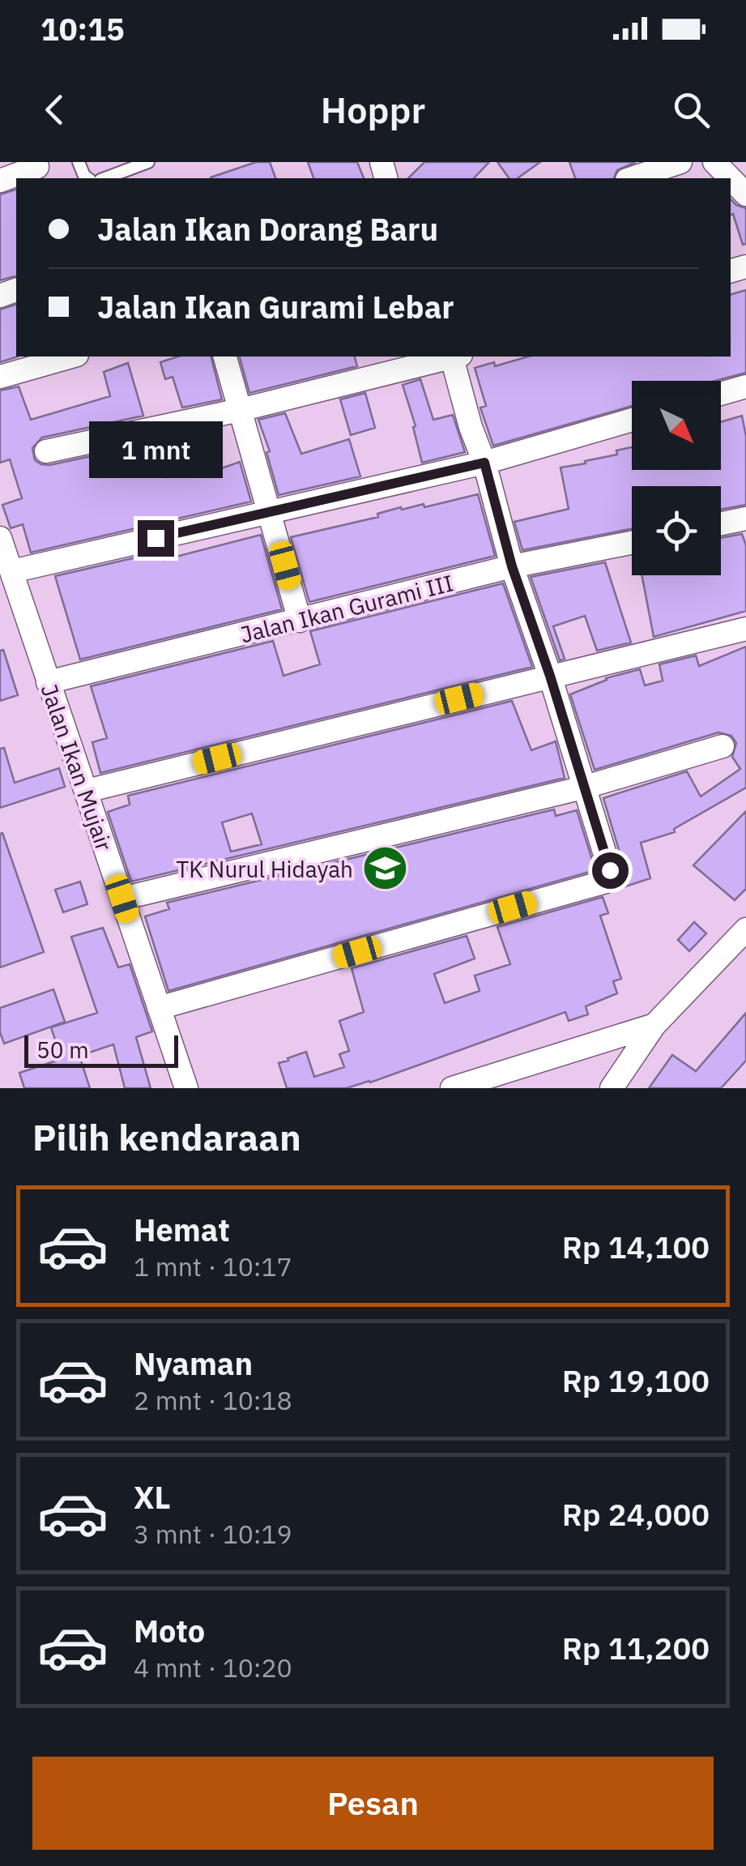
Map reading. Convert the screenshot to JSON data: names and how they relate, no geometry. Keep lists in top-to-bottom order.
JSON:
{
  "streets": {
    "street": ["Jalan Ikan Gurami III", "Jalan Ikan Mujair"]
  },
  "crossings": [
    ["Jalan Ikan Gurami III", "Jalan Ikan Mujair"]
  ],
  "places": {
    "school or university": ["TK Nurul Hidayah"]
  },
  "scale_bar": "50 m",
  "north": "bottom right",
  "page": {
    "status": "10:15",
    "header": "Hoppr",
    "banner": ["Jalan Ikan Dorang Baru", "Jalan Ikan Gurami Lebar"],
    "bubble": "1 mnt",
    "scale": "50 m",
    "heading": "Pilih kendaraan",
    "list": [
      {
        "name": "Hemat",
        "note": "1 mnt · 10:17",
        "value": "Rp 14,100"
      },
      {
        "name": "Nyaman",
        "note": "2 mnt · 10:18",
        "value": "Rp 19,100"
      },
      {
        "name": "XL",
        "note": "3 mnt · 10:19",
        "value": "Rp 24,000"
      },
      {
        "name": "Moto",
        "note": "4 mnt · 10:20",
        "value": "Rp 11,200"
      }
    ],
    "buttons": "Pesan"
  }
}
